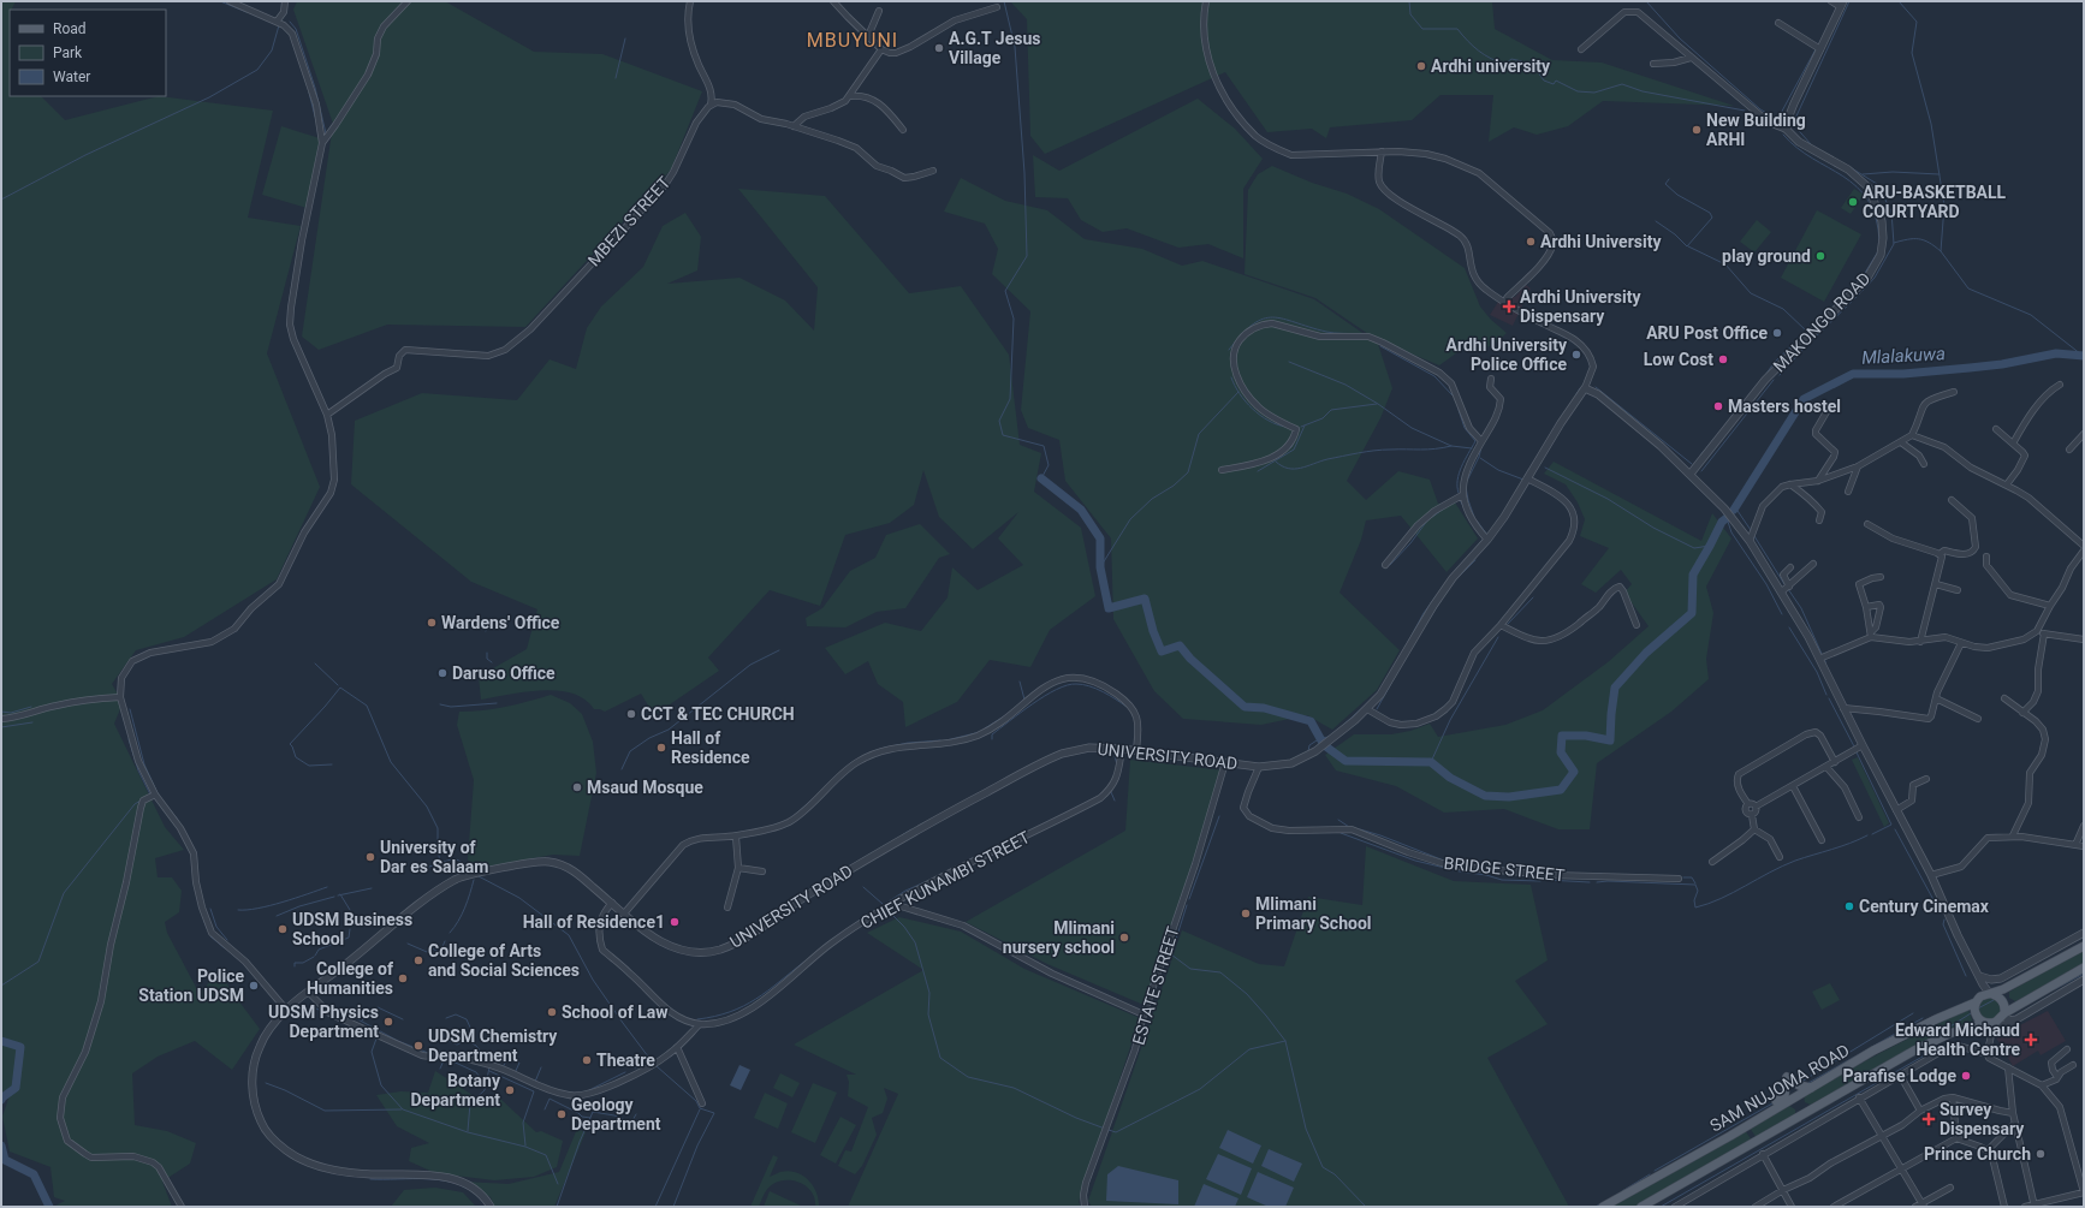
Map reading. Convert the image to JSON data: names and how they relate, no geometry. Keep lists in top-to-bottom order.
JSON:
{
  "streets": {
    "main road": ["SAM NUJOMA ROAD"],
    "street": [
      "MBEZI STREET",
      "MAKONGO ROAD",
      "UNIVERSITY ROAD",
      "BRIDGE STREET",
      "CHIEF KUNAMBI STREET",
      "ESTATE STREET"
    ]
  },
  "crossings": [
    ["UNIVERSITY ROAD", "BRIDGE STREET"],
    ["UNIVERSITY ROAD", "CHIEF KUNAMBI STREET"],
    ["UNIVERSITY ROAD", "ESTATE STREET"]
  ],
  "districts": ["MBUYUNI"],
  "water": ["Mlalakuwa"],
  "places": {
    "other": [
      "A.G.T Jesus Village",
      "Ardhi university",
      "New Building ARHI",
      "ARU-BASKETBALL COURTYARD",
      "Ardhi University",
      "play ground",
      "ARU Post Office",
      "Ardhi University Police Office",
      "Low Cost",
      "Masters hostel",
      "Wardens' Office",
      "Daruso Office",
      "CCT & TEC CHURCH",
      "Hall of Residence",
      "Msaud Mosque",
      "University of Dar es Salaam",
      "Century Cinemax",
      "Mlimani Primary School",
      "Hall of Residence1",
      "UDSM Business School",
      "Mlimani nursery school",
      "College of Arts and Social Sciences",
      "College of Humanities",
      "Police Station UDSM",
      "School of Law",
      "UDSM Physics Department",
      "UDSM Chemistry Department",
      "Theatre",
      "Parafise Lodge",
      "Botany Department",
      "Geology Department",
      "Prince Church"
    ],
    "health": ["Ardhi University Dispensary", "Edward Michaud Health Centre", "Survey Dispensary"]
  },
  "legend": ["Road", "Park", "Water"]
}
